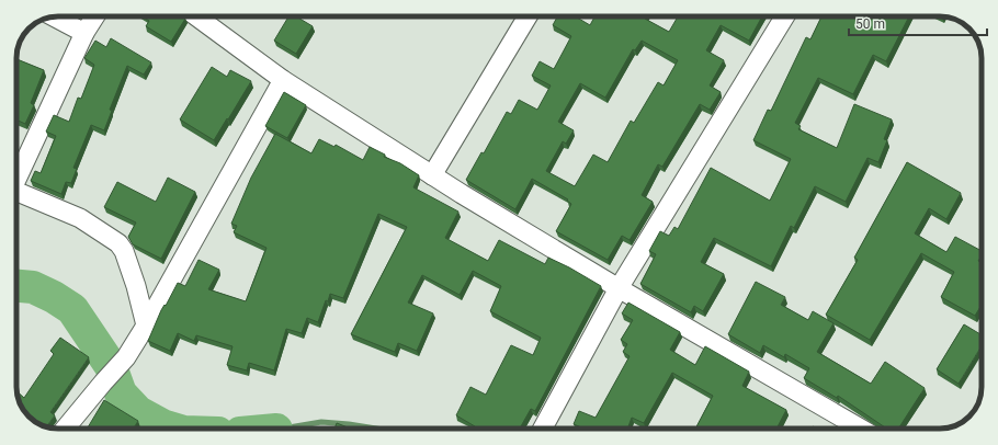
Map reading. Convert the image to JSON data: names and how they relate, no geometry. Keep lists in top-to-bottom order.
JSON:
{
  "scale_bar": "50 m"
}
